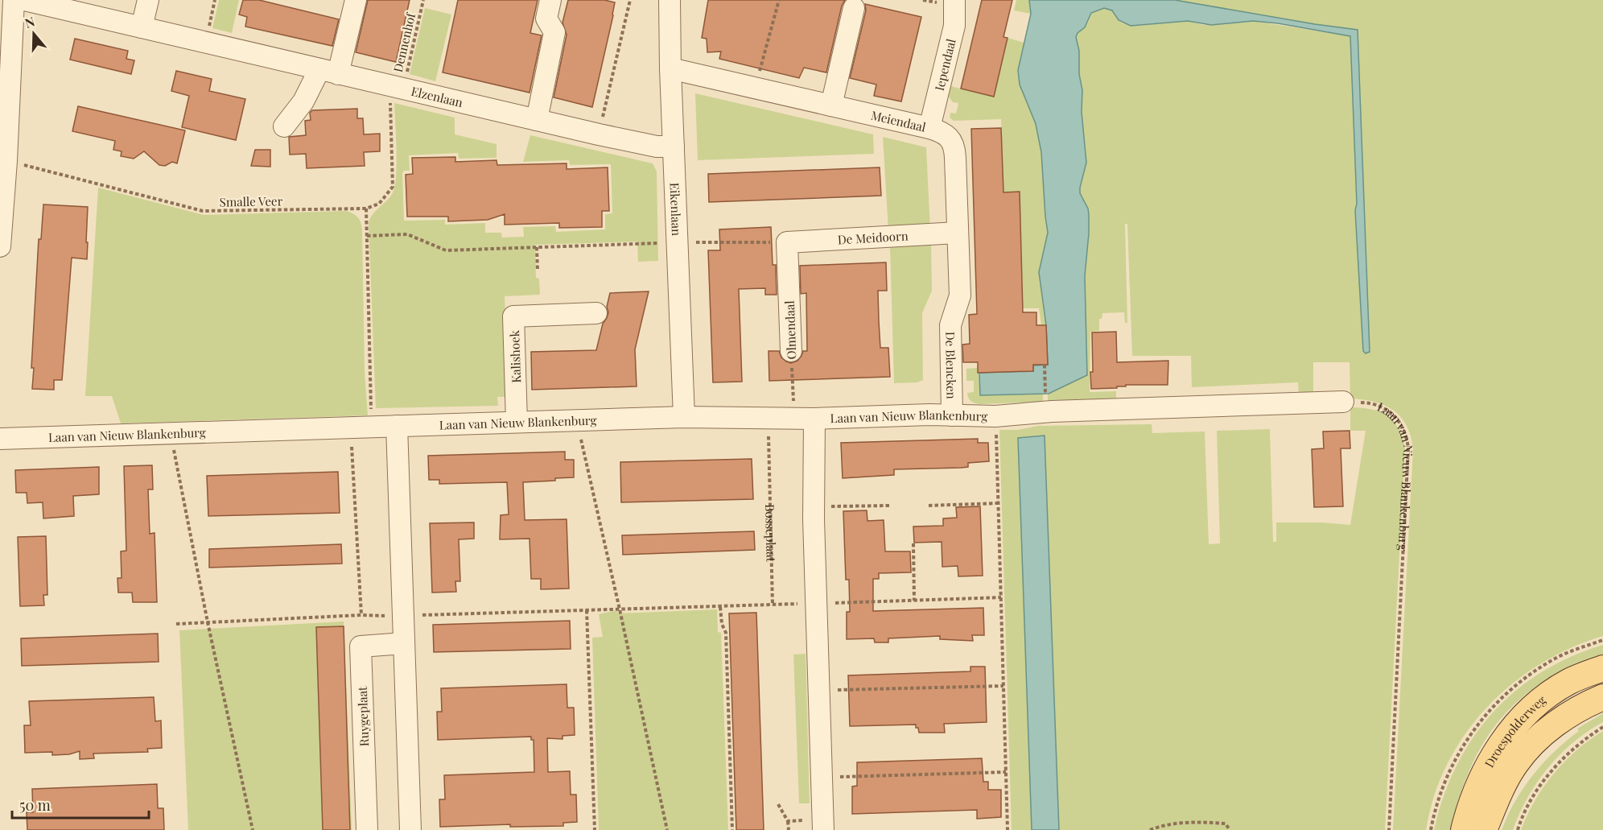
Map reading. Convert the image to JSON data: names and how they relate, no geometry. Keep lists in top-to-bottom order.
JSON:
{
  "streets": {
    "main road": ["Droespolderweg"],
    "street": [
      "Iependaal",
      "Elzenlaan",
      "Meiendaal",
      "Eikenlaan",
      "De Meidoorn",
      "Olmendaal",
      "Kalishoek",
      "De Blencken",
      "Laan van Nieuw Blankenburg",
      "Ruygeplaat"
    ],
    "path": ["Dennenhof", "Smalle Veer", "Bosseplaat"]
  },
  "crossings": [
    ["Dennenhof", "Elzenlaan"],
    ["Iependaal", "Meiendaal"],
    ["Elzenlaan", "Eikenlaan"],
    ["Meiendaal", "Eikenlaan"],
    ["Meiendaal", "De Meidoorn"],
    ["Meiendaal", "De Blencken"],
    ["Eikenlaan", "Laan van Nieuw Blankenburg"],
    ["De Meidoorn", "Olmendaal"],
    ["Olmendaal", "Laan van Nieuw Blankenburg"],
    ["Kalishoek", "Laan van Nieuw Blankenburg"],
    ["De Blencken", "Laan van Nieuw Blankenburg"],
    ["Laan van Nieuw Blankenburg", "Bosseplaat"]
  ],
  "scale_bar": "50 m",
  "north": "top"
}
